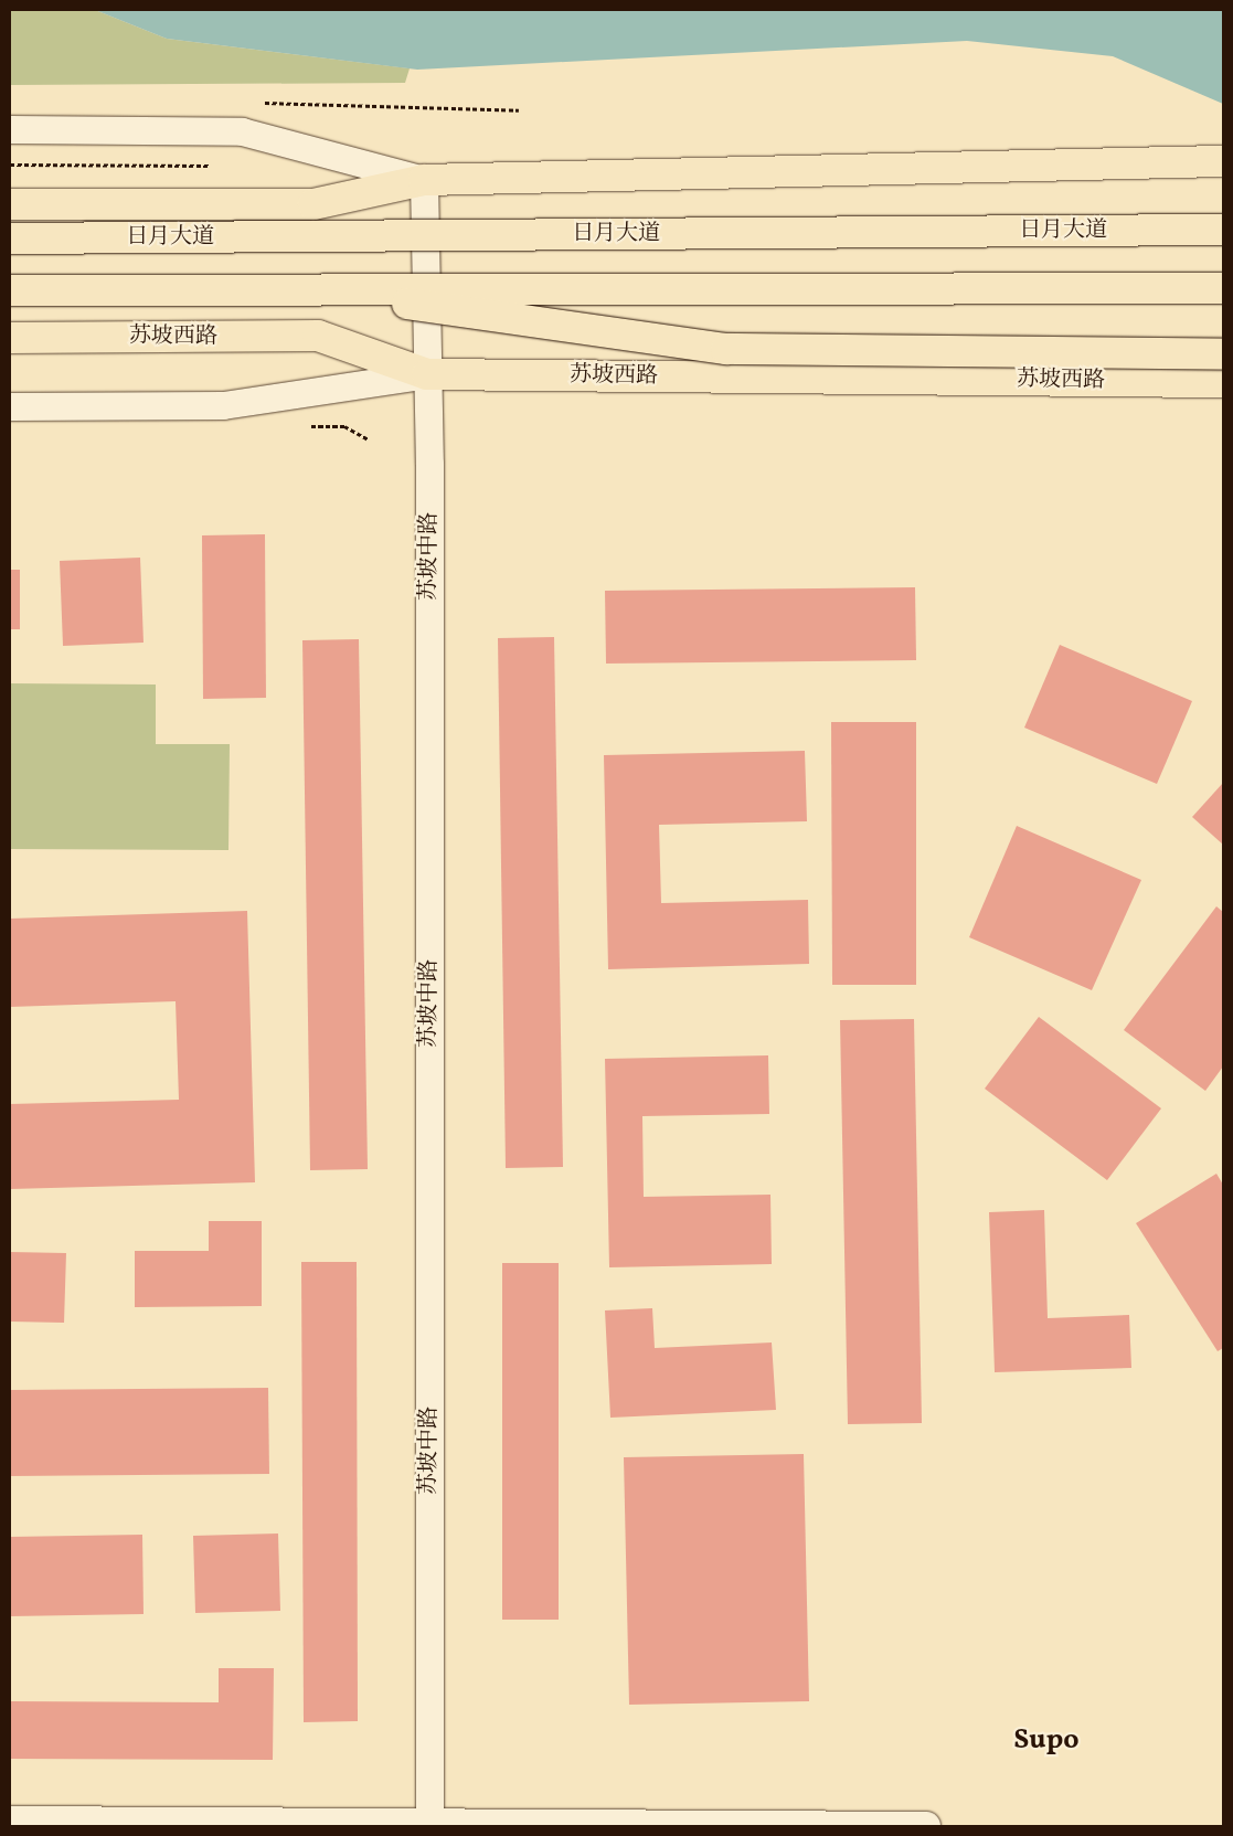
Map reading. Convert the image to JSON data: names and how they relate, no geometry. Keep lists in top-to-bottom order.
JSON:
{
  "streets": {
    "main road": ["日月大道", "苏坡西路"],
    "street": ["苏坡中路"]
  },
  "crossings": [
    ["苏坡西路", "苏坡中路"]
  ],
  "districts": ["Supo"]
}
